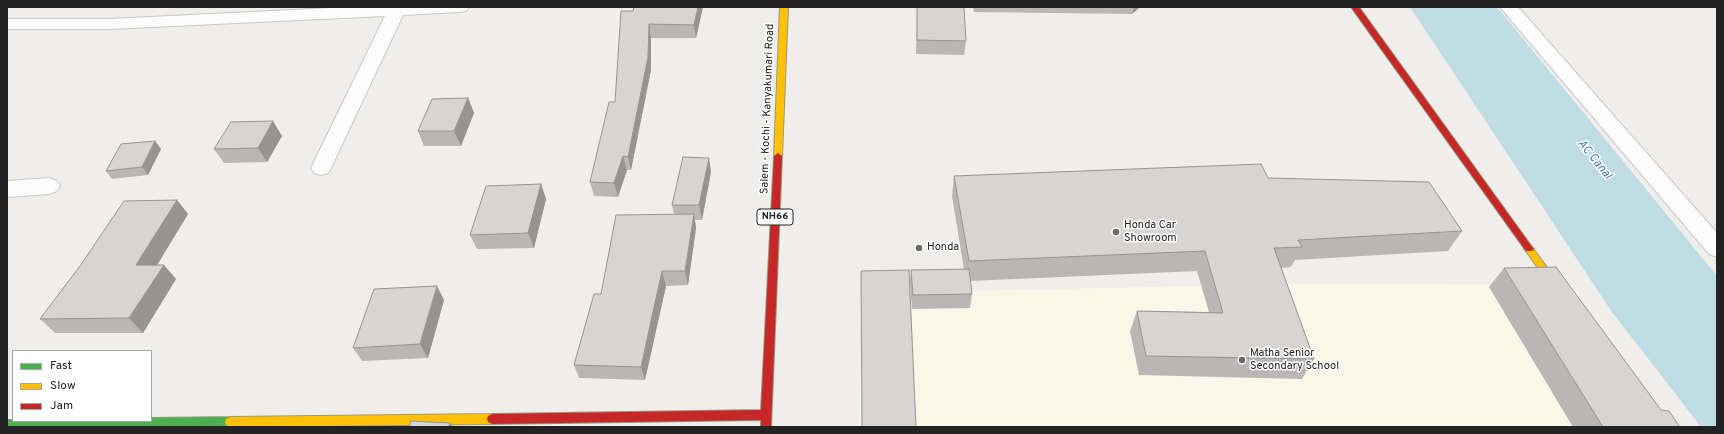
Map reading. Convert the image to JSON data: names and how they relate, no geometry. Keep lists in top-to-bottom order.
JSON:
{
  "streets": {
    "main road": ["Salem - Kochi - Kanyakumari Road", "NH66"]
  },
  "water": ["AC Canal"],
  "places": ["Honda Car Showroom", "Honda", "Matha Senior Secondary School"],
  "legend": ["Fast", "Slow", "Jam"]
}
